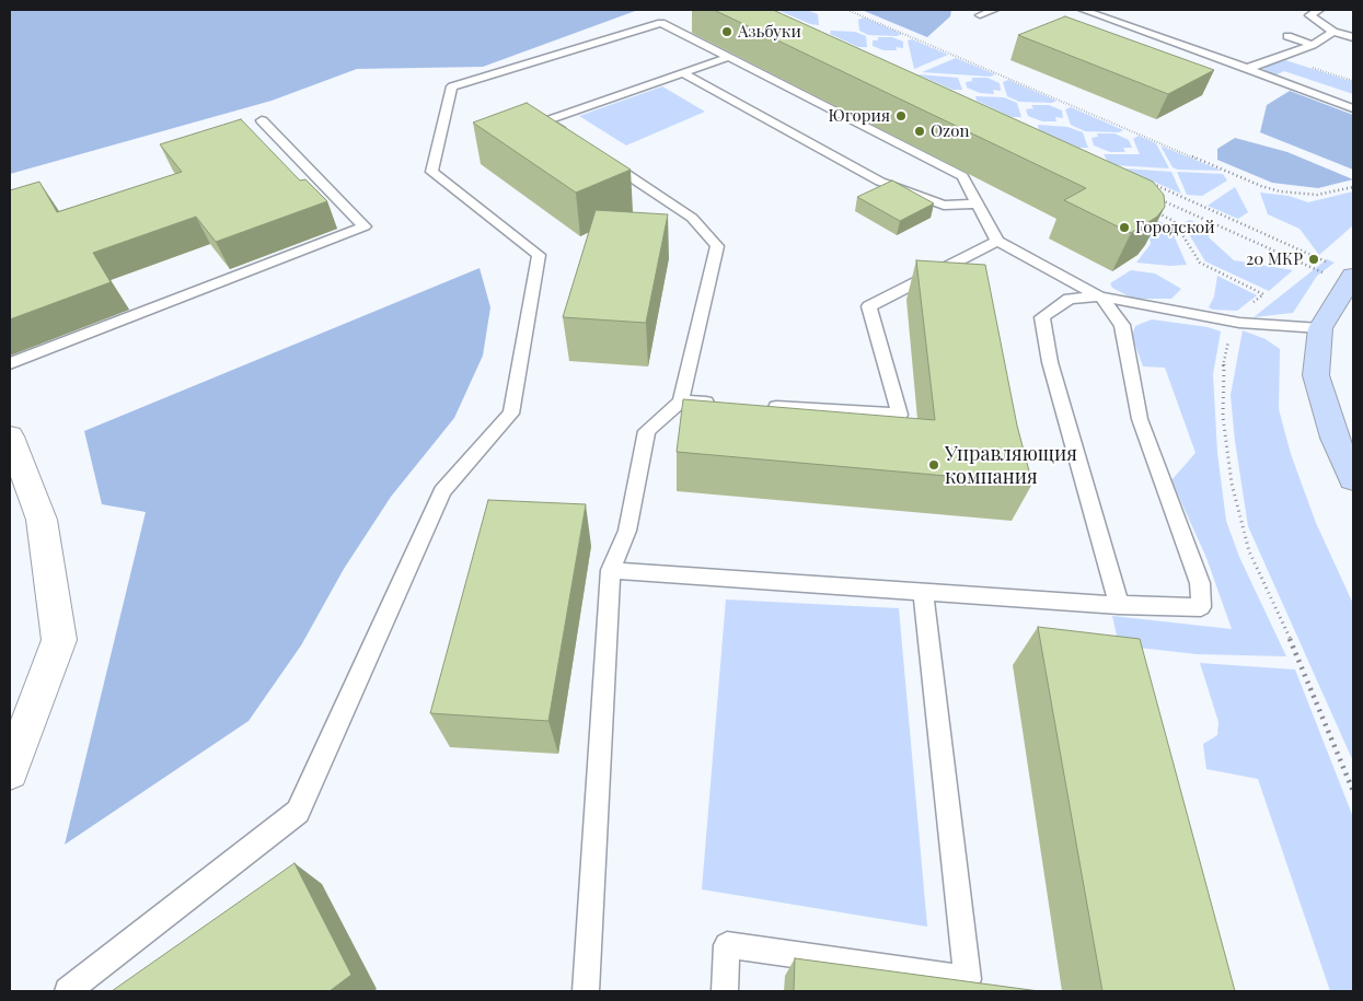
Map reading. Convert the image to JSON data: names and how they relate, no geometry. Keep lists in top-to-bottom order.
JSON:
{
  "places": [
    "Азьбуки",
    "Югория",
    "Ozon",
    "Городской",
    "20 МКР",
    "Управляющия компания"
  ]
}
